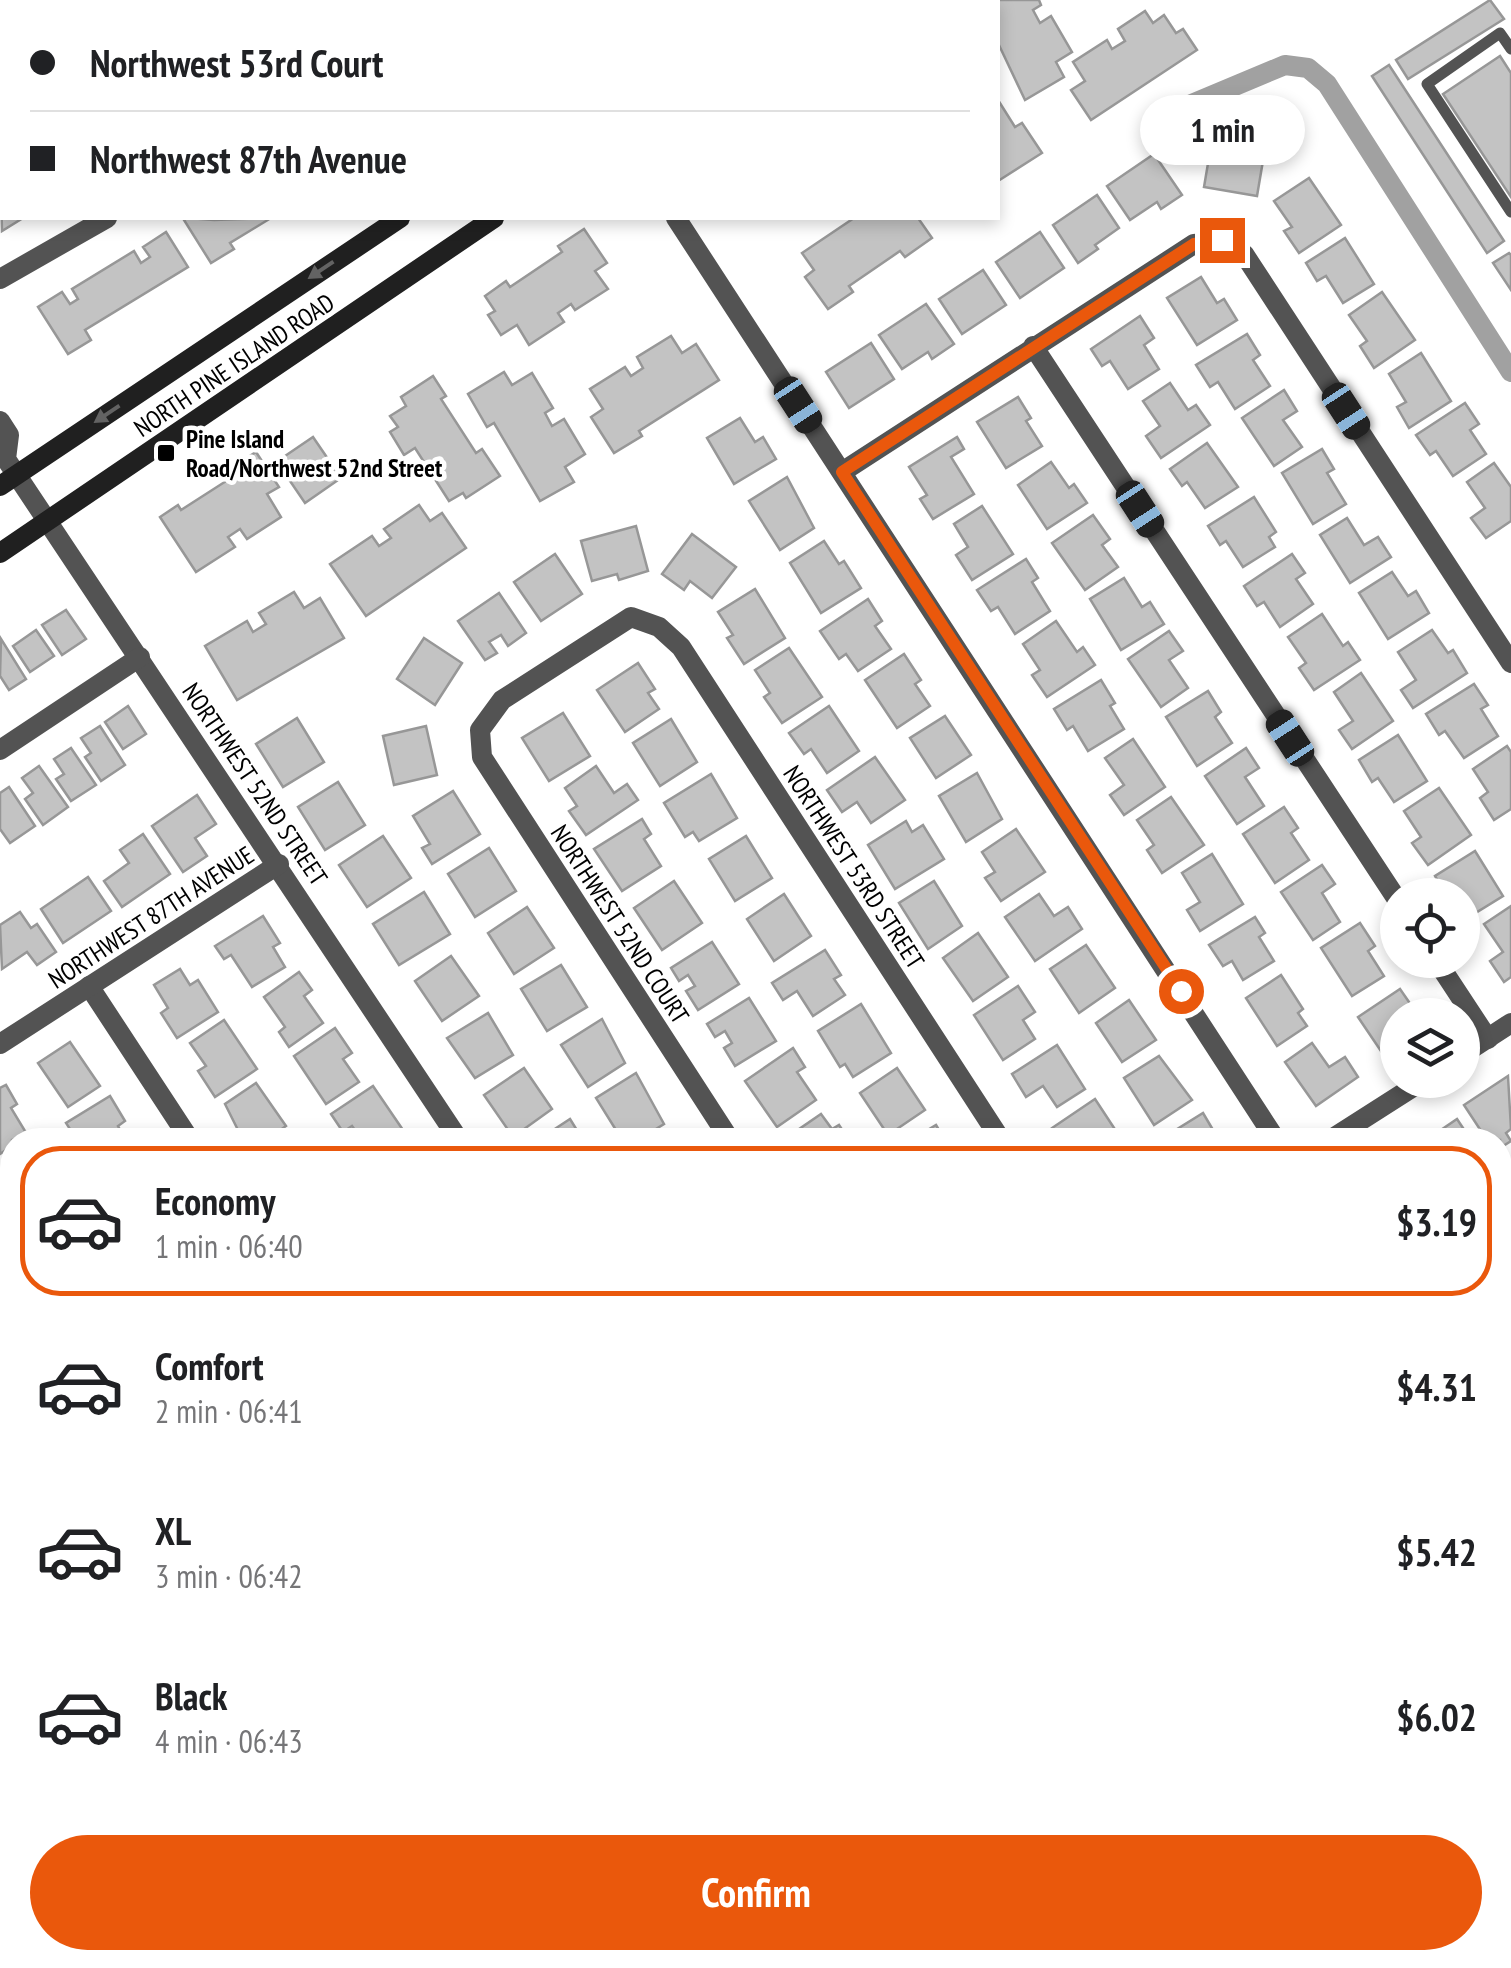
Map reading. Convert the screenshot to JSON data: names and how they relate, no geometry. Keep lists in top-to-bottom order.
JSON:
{
  "streets": {
    "main road": ["NORTH PINE ISLAND ROAD"],
    "street": [
      "NORTHWEST 52ND STREET",
      "NORTHWEST 53RD STREET",
      "NORTHWEST 87TH AVENUE",
      "NORTHWEST 52ND COURT"
    ]
  },
  "crossings": [
    ["NORTH PINE ISLAND ROAD", "NORTHWEST 52ND STREET"],
    ["NORTHWEST 52ND STREET", "NORTHWEST 87TH AVENUE"],
    ["NORTHWEST 53RD STREET", "NORTHWEST 52ND COURT"]
  ],
  "places": {
    "transit": ["Pine Island Road/Northwest 52nd Street"]
  },
  "page": {
    "banner": ["Northwest 53rd Court", "Northwest 87th Avenue"],
    "bubble": "1 min",
    "list": [
      {
        "name": "Economy",
        "note": "1 min · 06:40",
        "value": "$3.19"
      },
      {
        "name": "Comfort",
        "note": "2 min · 06:41",
        "value": "$4.31"
      },
      {
        "name": "XL",
        "note": "3 min · 06:42",
        "value": "$5.42"
      },
      {
        "name": "Black",
        "note": "4 min · 06:43",
        "value": "$6.02"
      }
    ],
    "buttons": "Confirm"
  }
}
